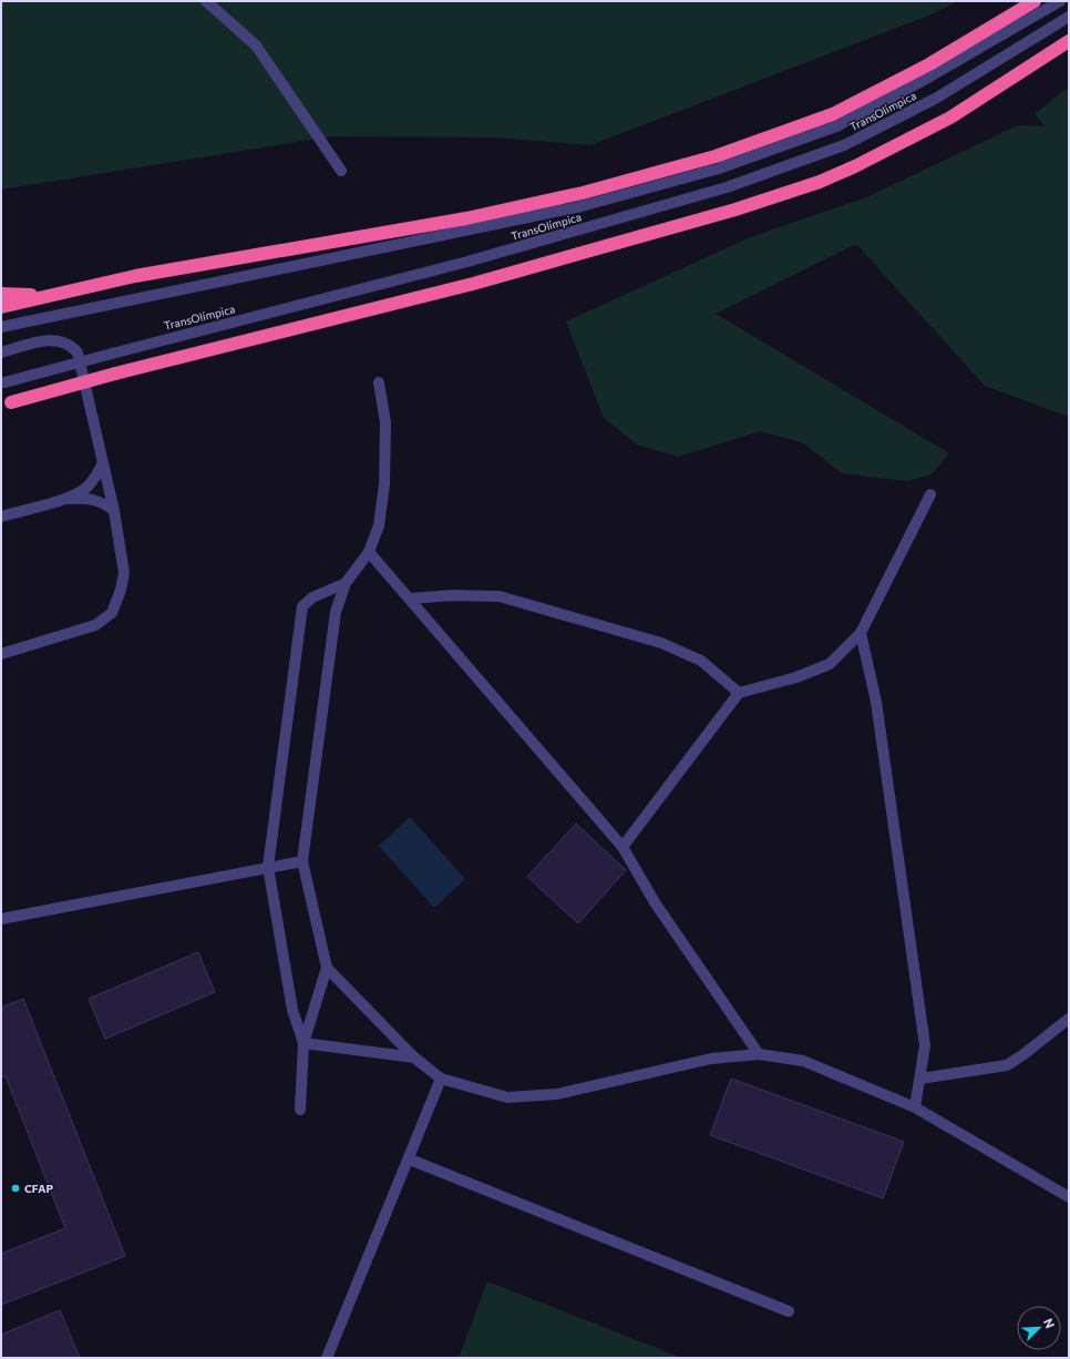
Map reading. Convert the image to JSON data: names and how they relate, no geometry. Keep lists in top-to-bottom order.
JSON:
{
  "streets": {
    "highway": ["TransOlímpica"]
  },
  "places": ["CFAP"],
  "north": "top right"
}
